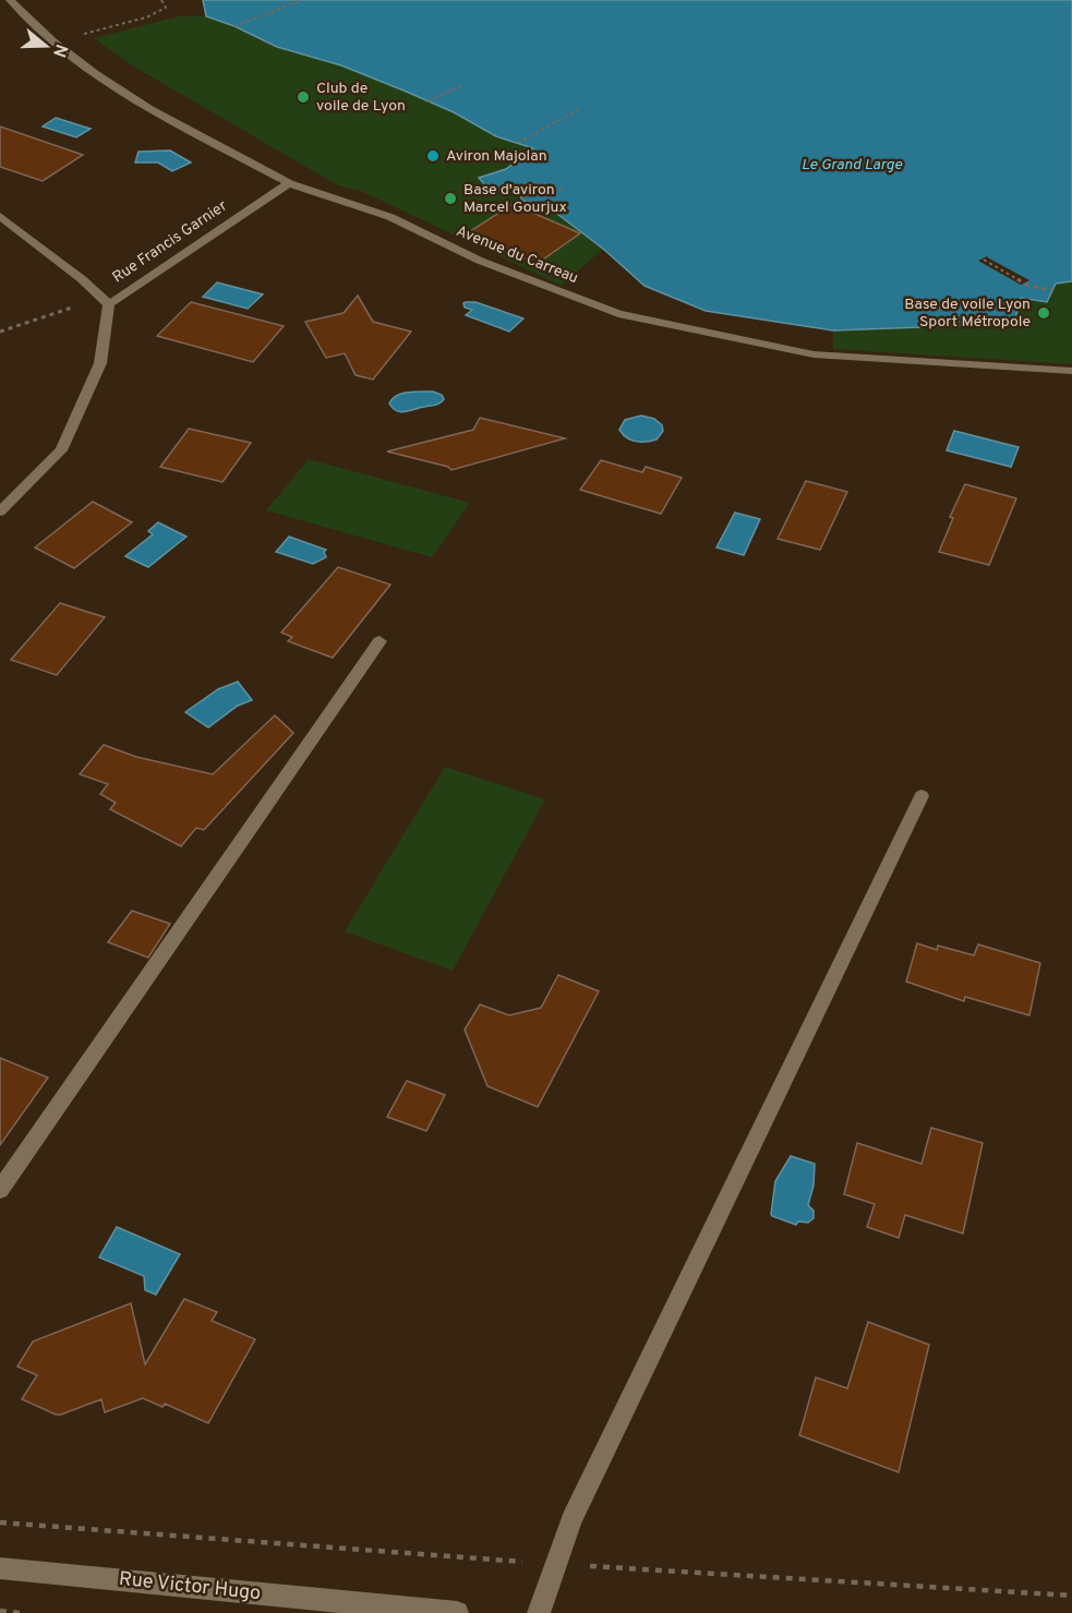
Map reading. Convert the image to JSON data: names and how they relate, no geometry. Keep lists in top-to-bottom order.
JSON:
{
  "streets": {
    "street": ["Rue Francis Garnier", "Avenue du Carreau", "Rue Victor Hugo"]
  },
  "crossings": [
    ["Rue Francis Garnier", "Avenue du Carreau"]
  ],
  "water": ["Le Grand Large"],
  "places": [
    "Club de voile de Lyon",
    "Aviron Majolan",
    "Base d'aviron Marcel Gourjux",
    "Base de voile Lyon Sport Métropole"
  ],
  "north": "right"
}
